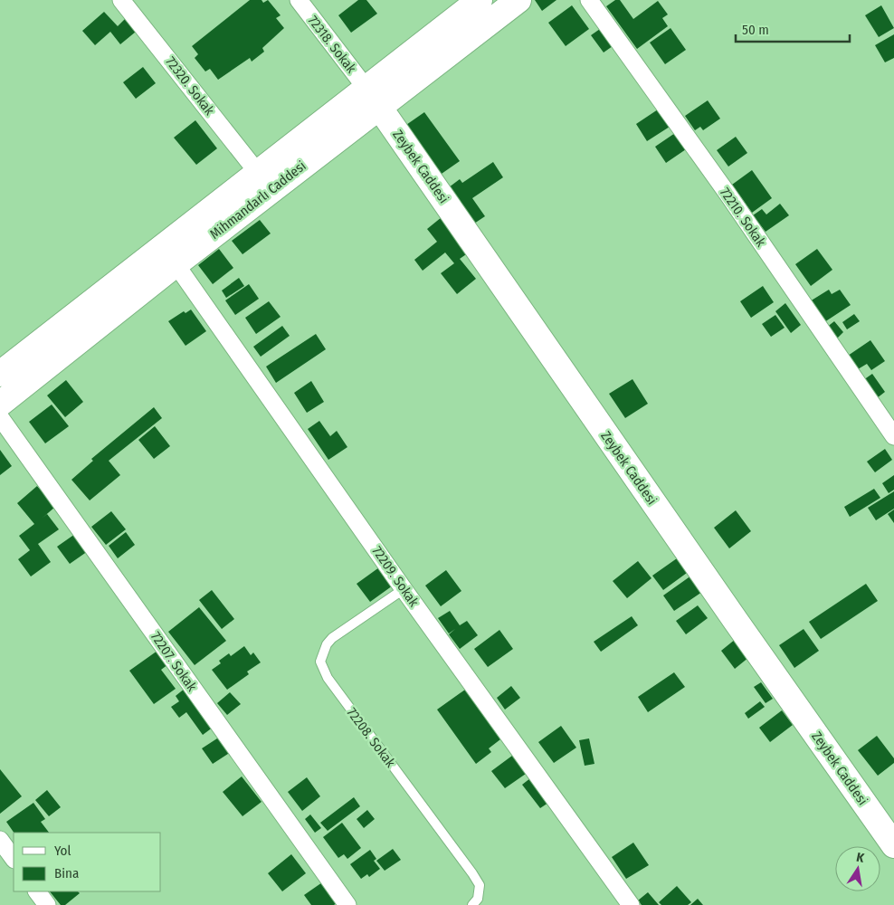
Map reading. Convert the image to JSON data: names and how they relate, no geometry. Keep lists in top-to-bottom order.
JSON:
{
  "streets": {
    "street": [
      "72318. Sokak",
      "72320. Sokak",
      "Zeybek Caddesi",
      "Mihmandarlı Caddesi",
      "72210. Sokak",
      "72209. Sokak",
      "72207. Sokak"
    ],
    "lane": ["72208. Sokak"]
  },
  "crossings": [
    ["72318. Sokak", "Zeybek Caddesi"],
    ["72318. Sokak", "Mihmandarlı Caddesi"],
    ["72320. Sokak", "Mihmandarlı Caddesi"],
    ["Zeybek Caddesi", "Mihmandarlı Caddesi"],
    ["Mihmandarlı Caddesi", "72209. Sokak"],
    ["72209. Sokak", "72208. Sokak"]
  ],
  "legend": ["Yol", "Bina"],
  "scale_bar": "50 m",
  "north": "top"
}
